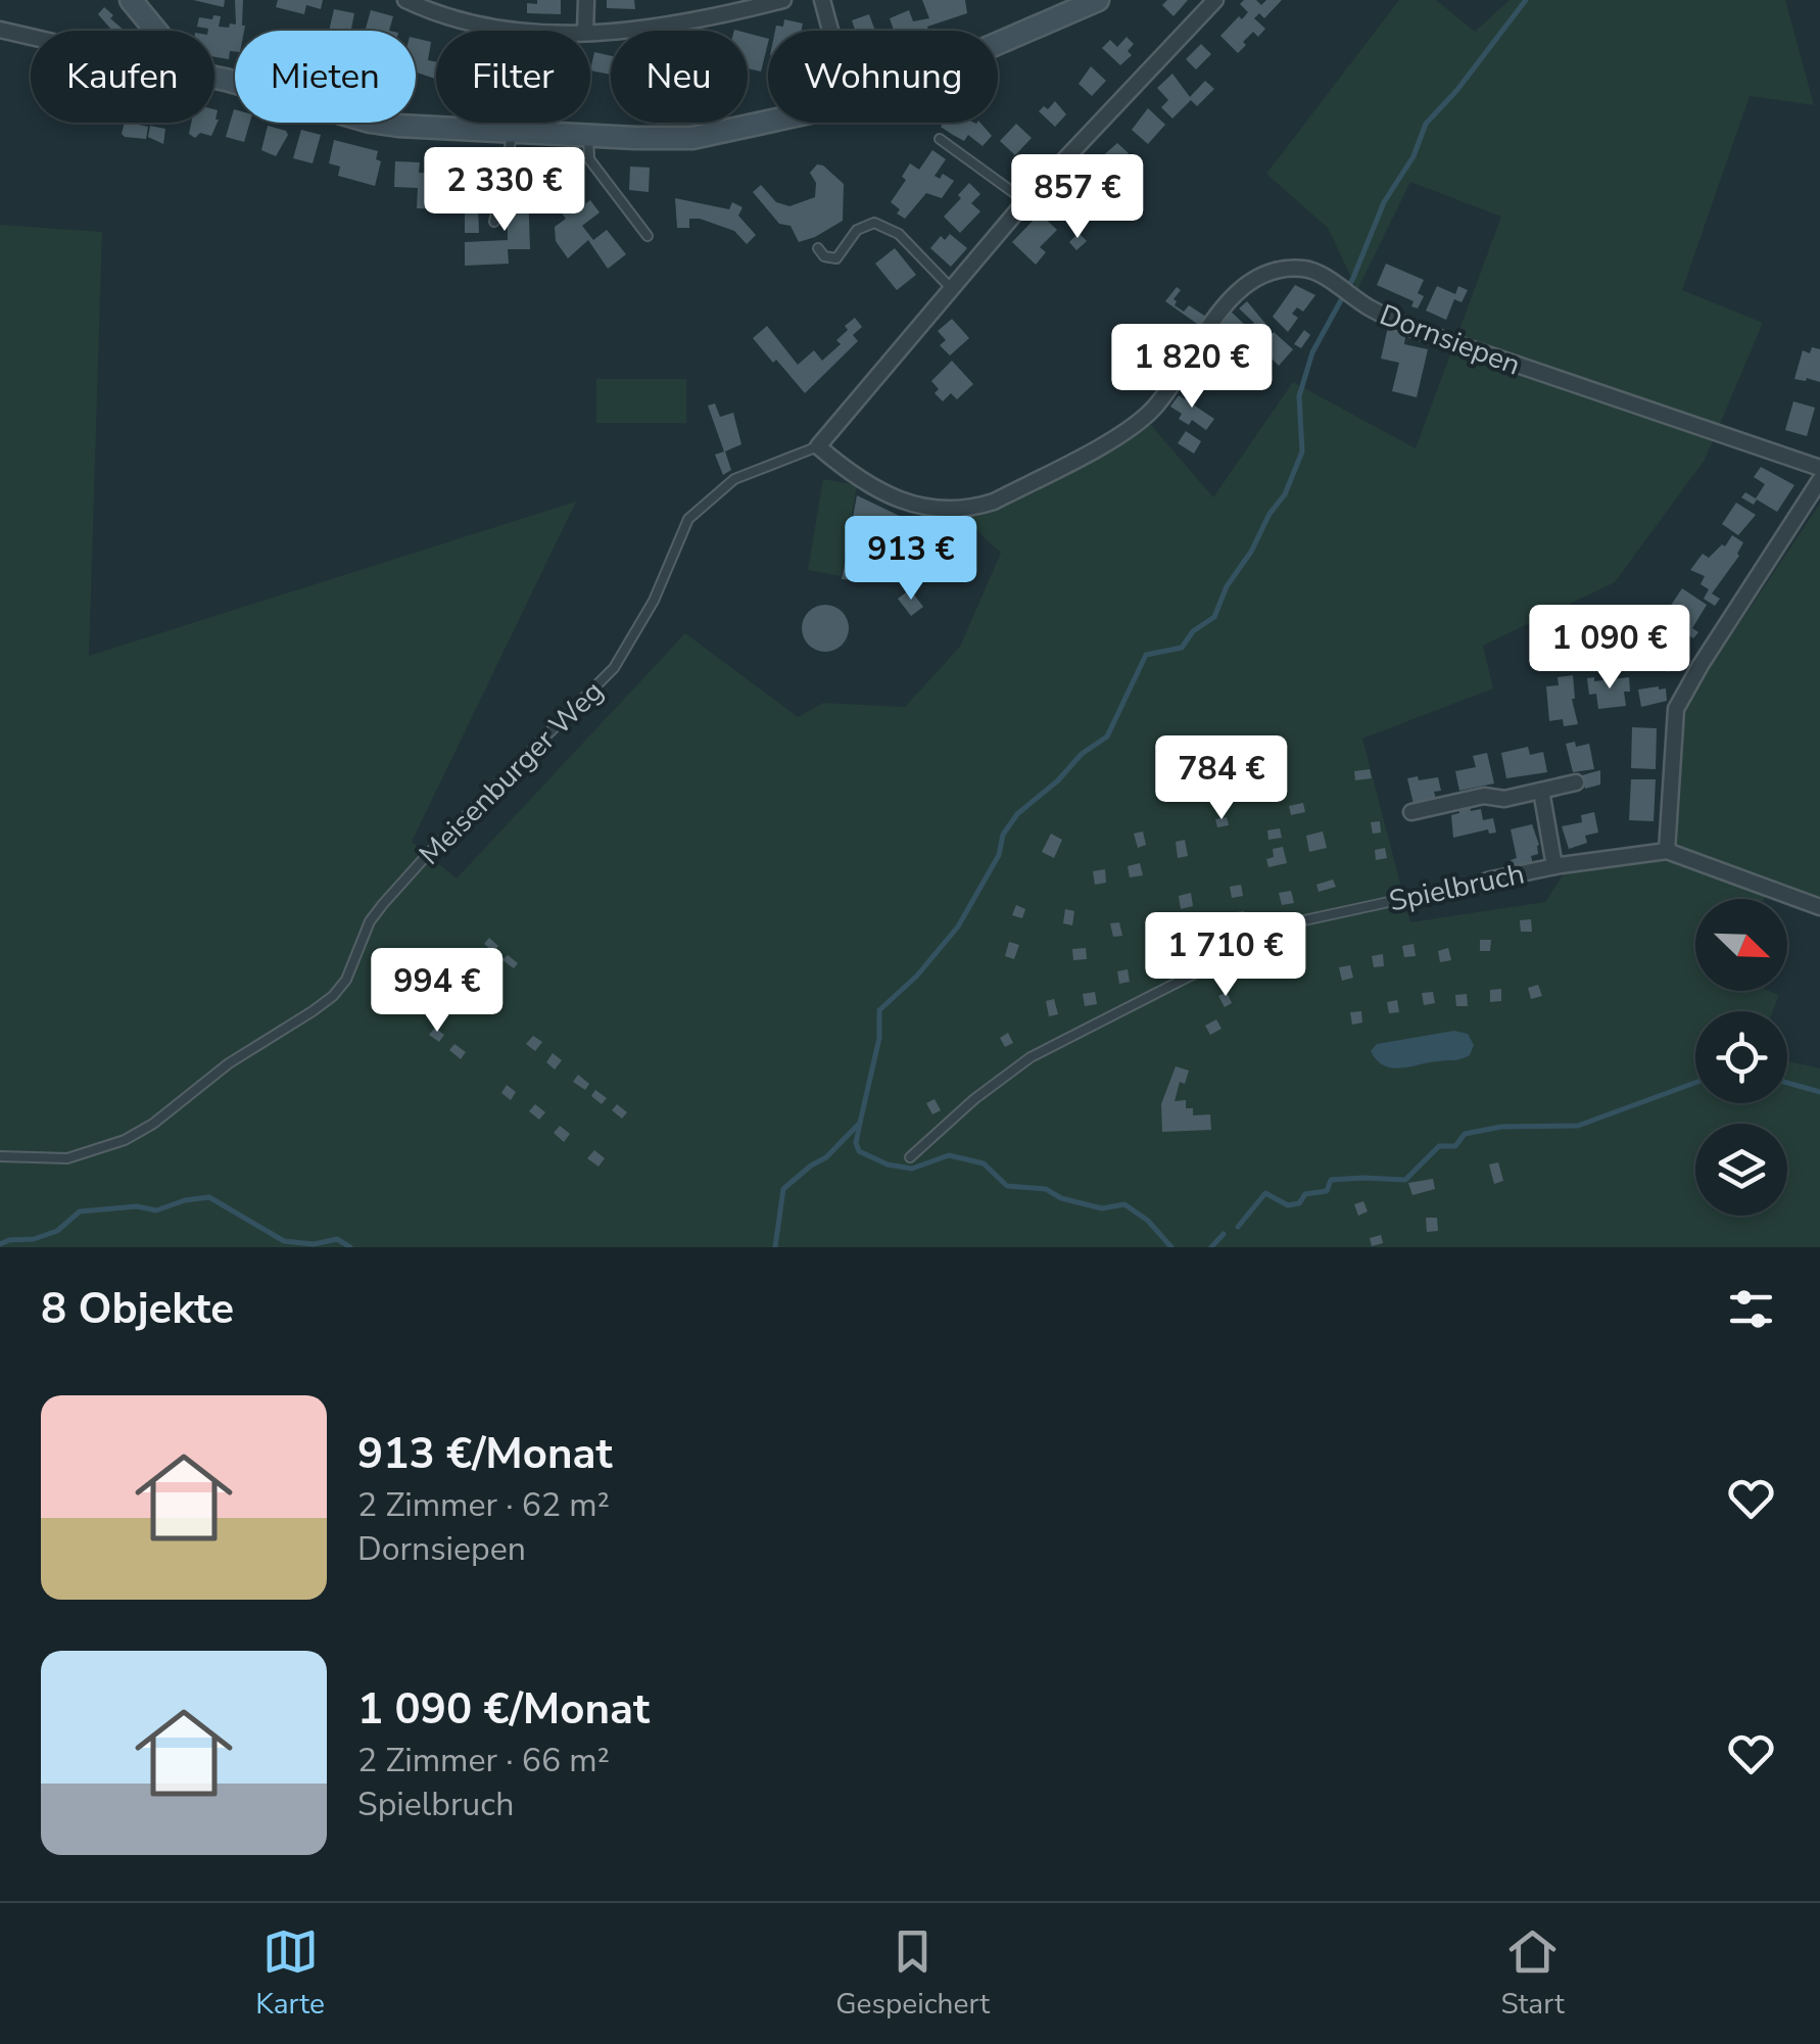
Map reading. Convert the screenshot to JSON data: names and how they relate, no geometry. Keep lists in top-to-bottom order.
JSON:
{
  "streets": {
    "street": ["Dornsiepen", "Meisenburger Weg", "Spielbruch"]
  },
  "crossings": [
    ["Dornsiepen", "Meisenburger Weg"]
  ],
  "north": "bottom right",
  "page": {
    "chip": [
      "Kaufen",
      "Mieten",
      "Filter",
      "Neu",
      "Wohnung"
    ],
    "price": [
      "2 330 €",
      "857 €",
      "1 820 €",
      "913 €",
      "1 090 €",
      "784 €",
      "1 710 €",
      "994 €"
    ],
    "heading": "8 Objekte",
    "list": [
      {
        "name": "913 €/Monat",
        "note": "2 Zimmer · 62 m² · Dornsiepen"
      },
      {
        "name": "1 090 €/Monat",
        "note": "2 Zimmer · 66 m² · Spielbruch"
      }
    ],
    "tabs": ["Karte", "Gespeichert", "Start"]
  }
}
